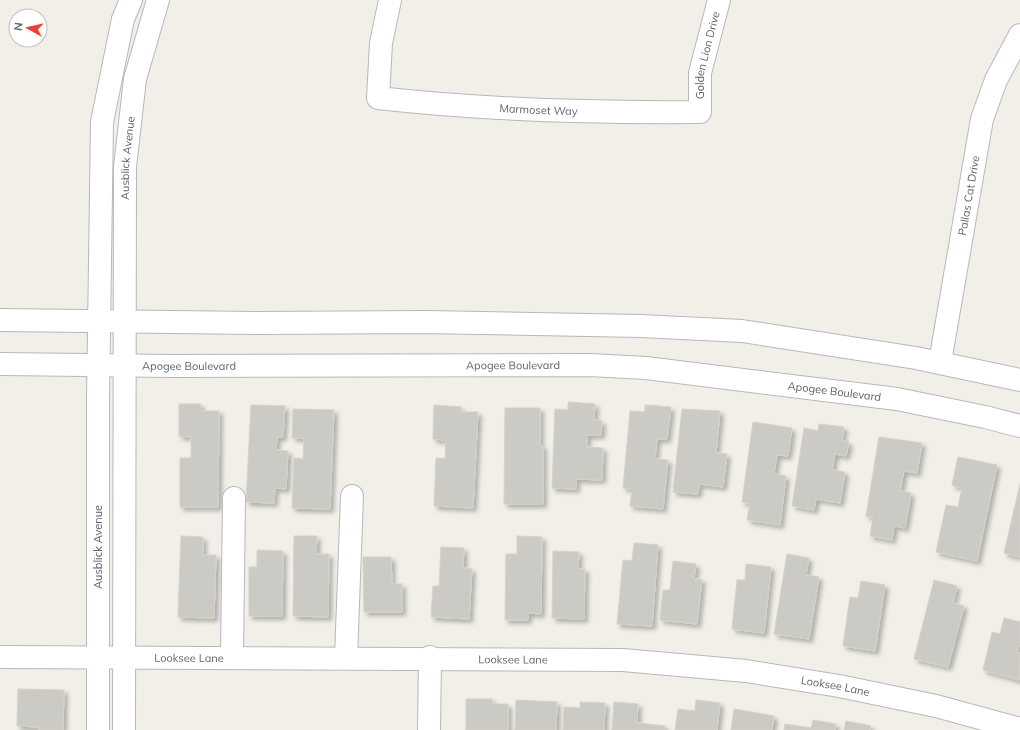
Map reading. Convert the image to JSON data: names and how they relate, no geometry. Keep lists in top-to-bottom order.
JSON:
{
  "streets": {
    "street": [
      "Golden Lion Drive",
      "Marmoset Way",
      "Ausblick Avenue",
      "Pallas Cat Drive",
      "Apogee Boulevard",
      "Looksee Lane"
    ]
  },
  "crossings": [
    ["Golden Lion Drive", "Marmoset Way"],
    ["Ausblick Avenue", "Apogee Boulevard"],
    ["Ausblick Avenue", "Looksee Lane"]
  ],
  "north": "left"
}
